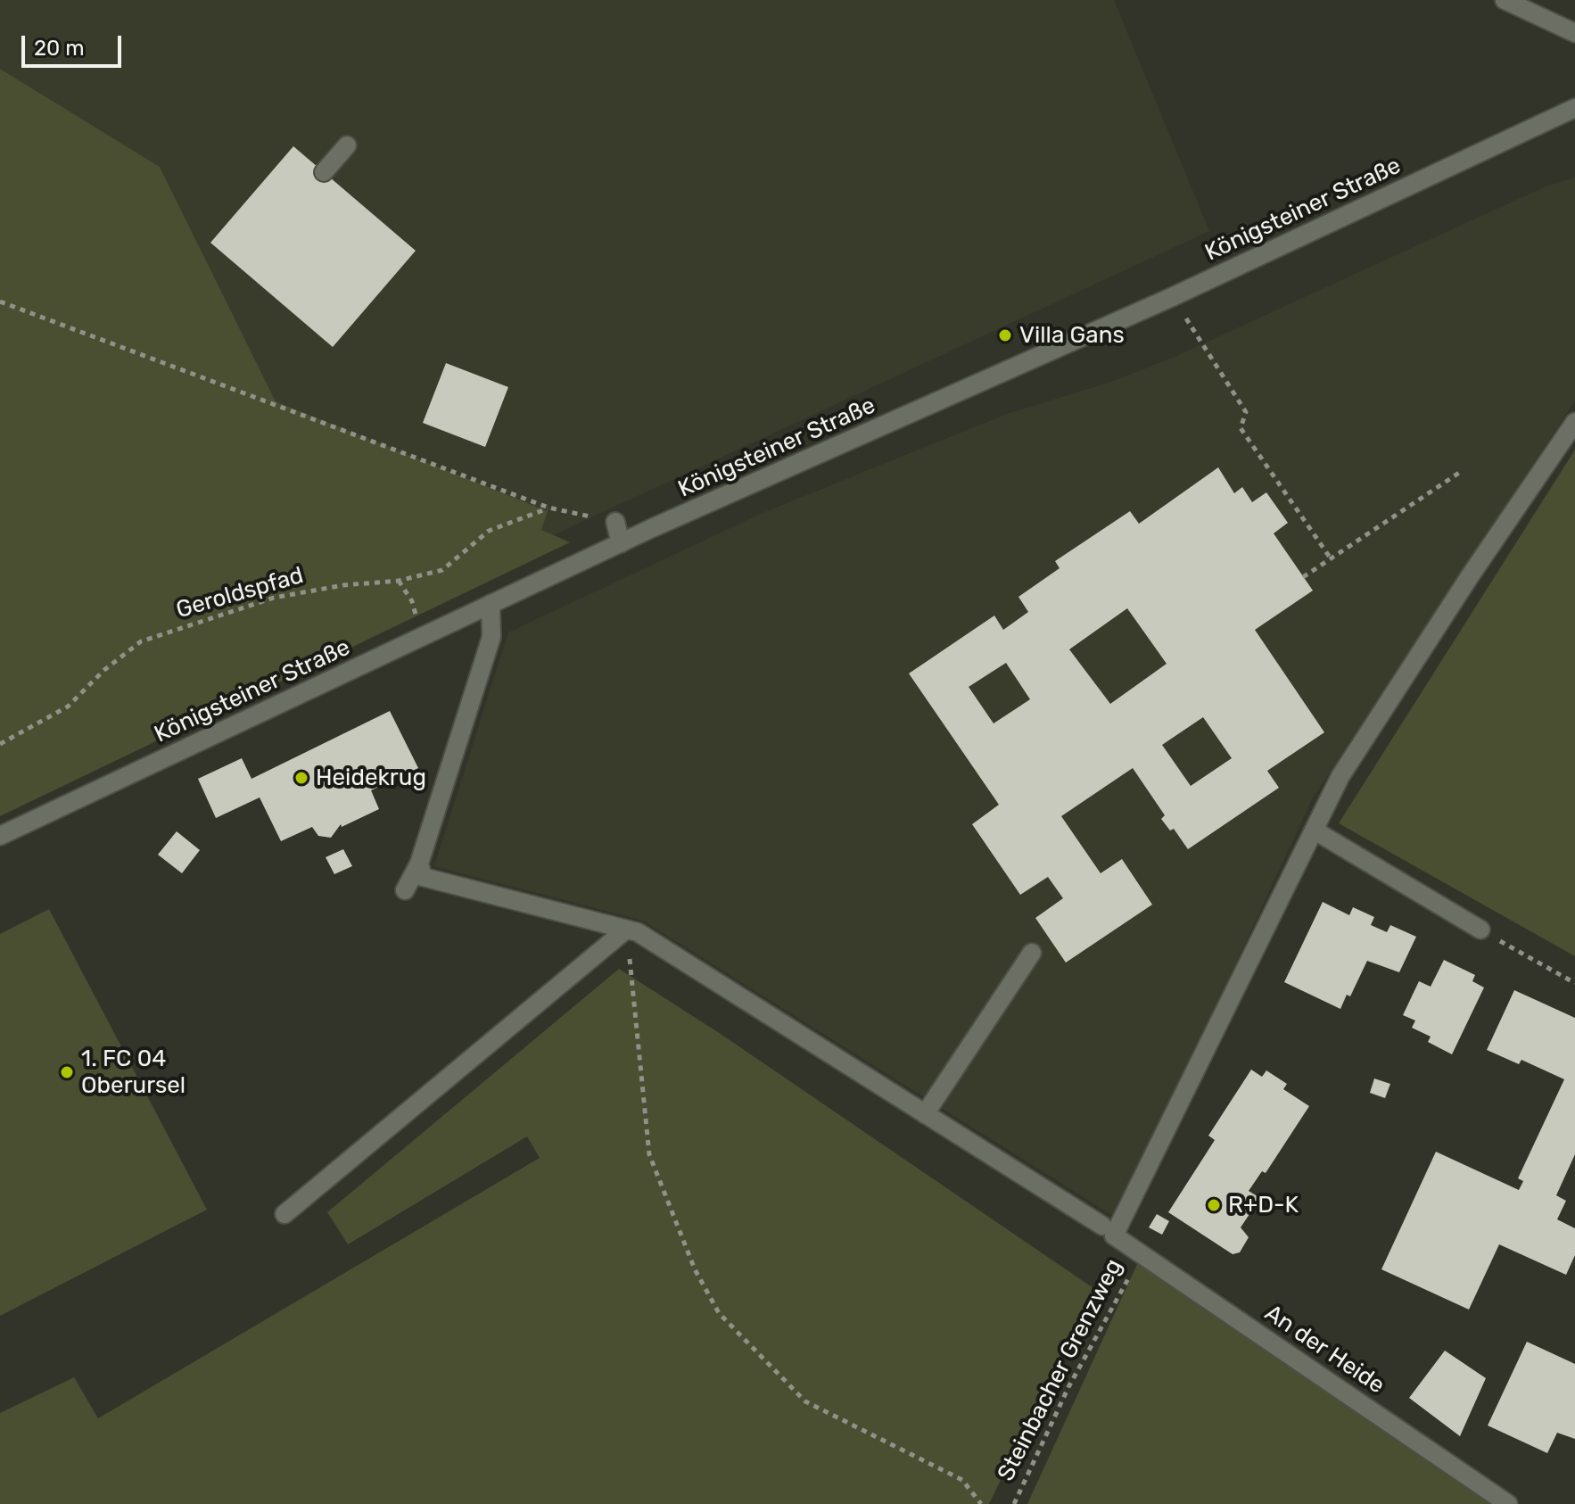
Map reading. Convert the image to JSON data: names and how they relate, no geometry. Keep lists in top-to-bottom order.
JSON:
{
  "streets": {
    "main road": ["Königsteiner Straße", "An der Heide"],
    "path": ["Geroldspfad", "Steinbacher Grenzweg"]
  },
  "crossings": [
    ["An der Heide", "Steinbacher Grenzweg"]
  ],
  "places": [
    "Villa Gans",
    "Heidekrug",
    "1. FC 04 Oberursel",
    "R+D-K"
  ],
  "scale_bar": "20 m"
}
